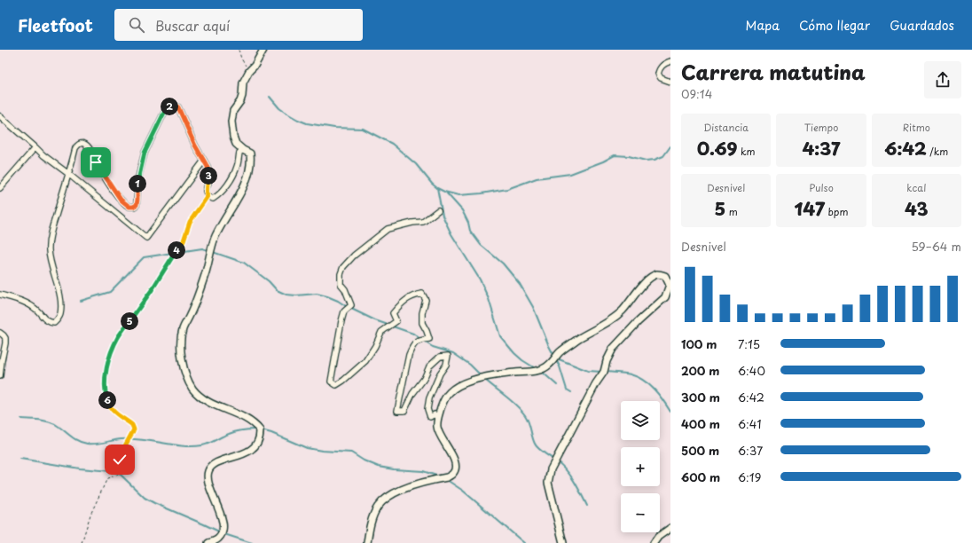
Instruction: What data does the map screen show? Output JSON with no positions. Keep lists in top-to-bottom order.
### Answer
{
  "page": {
    "header": "Fleetfoot",
    "search": "Buscar aquí",
    "nav": ["Mapa", "Cómo llegar", "Guardados"],
    "heading": ["Carrera matutina", "09:14"],
    "pins": [
      "2",
      "3",
      "1",
      "4",
      "5",
      "6"
    ],
    "stats": [
      ["Distancia", "0.69 km"],
      ["Tiempo", "4:37"],
      ["Ritmo", "6:42 /km"],
      ["Desnivel", "5 m"],
      ["Pulso", "147 bpm"],
      ["kcal", "43"]
    ],
    "chart": ["Desnivel", "59–64 m"],
    "list": [
      {
        "name": "100 m",
        "note": "7:15"
      },
      {
        "name": "200 m",
        "note": "6:40"
      },
      {
        "name": "300 m",
        "note": "6:42"
      },
      {
        "name": "400 m",
        "note": "6:41"
      },
      {
        "name": "500 m",
        "note": "6:37"
      },
      {
        "name": "600 m",
        "note": "6:19"
      }
    ],
    "map_buttons": ["+", "−"]
  }
}
